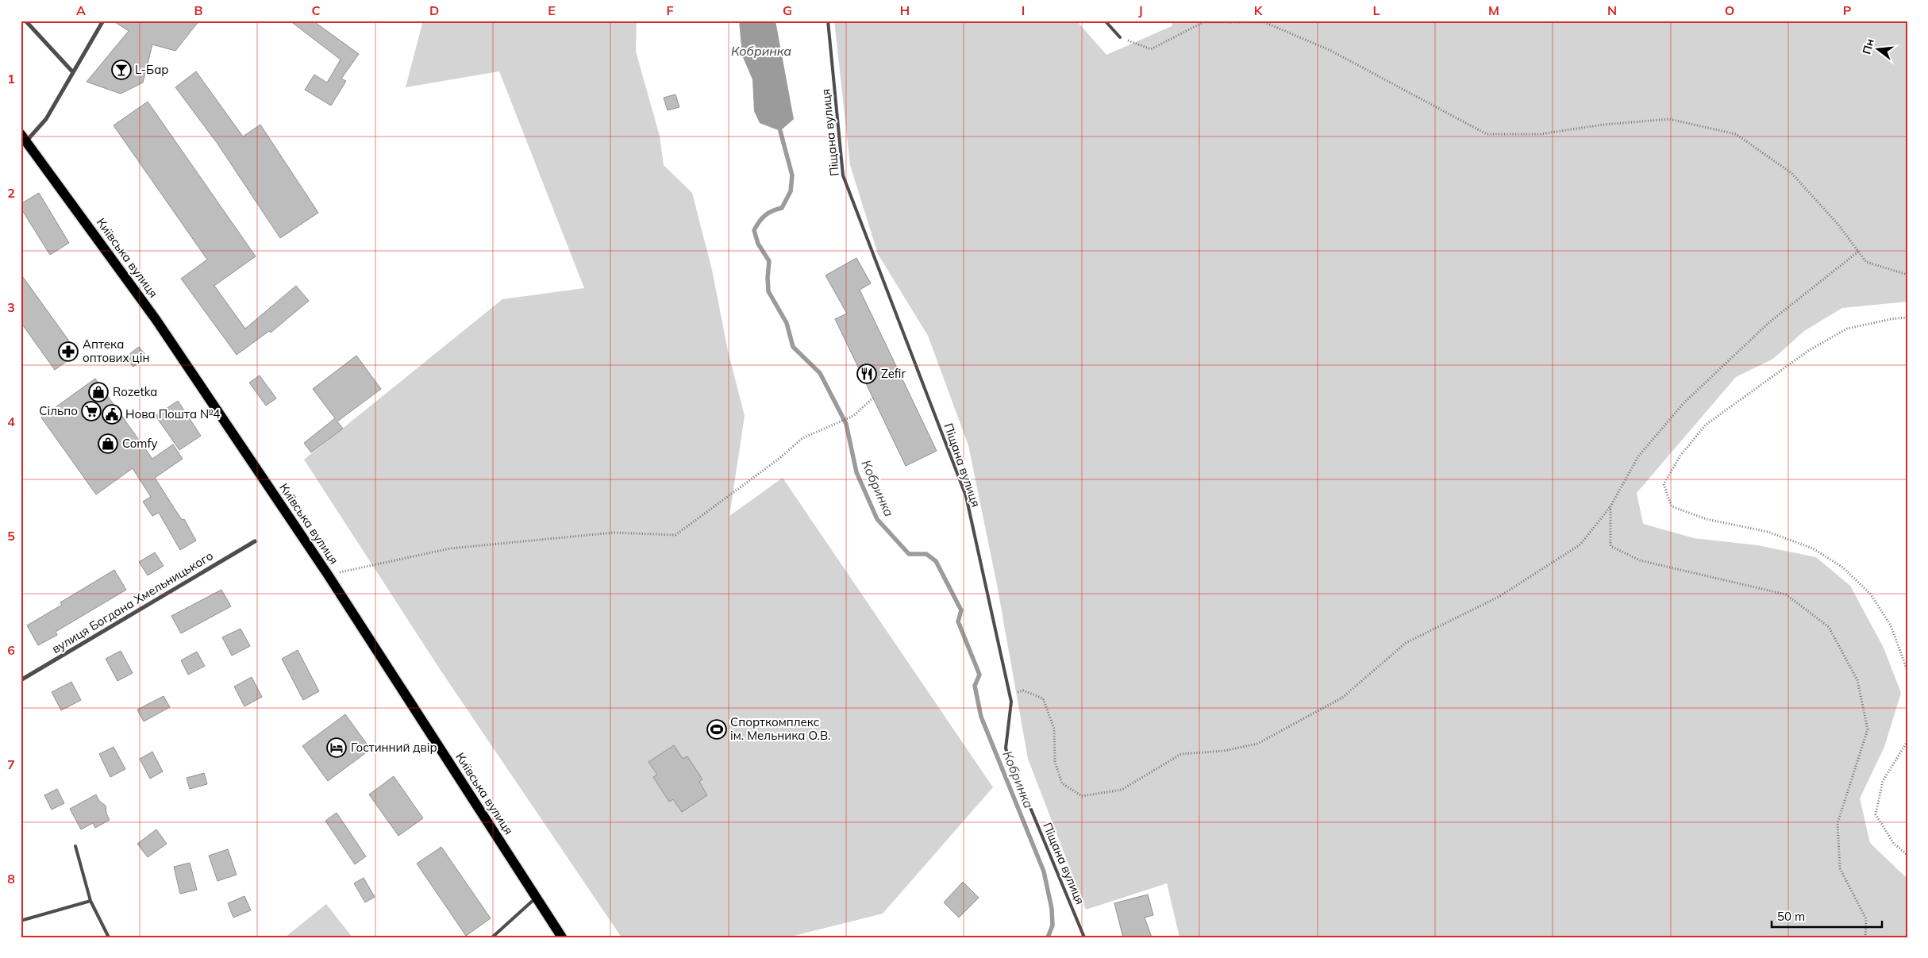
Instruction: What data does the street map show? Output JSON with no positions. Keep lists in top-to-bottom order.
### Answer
{
  "streets": {
    "main road": ["Київська вулиця"],
    "street": ["вулиця Богдана Хмельницького"],
    "lane": ["Піщана вулиця"]
  },
  "water": ["Кобринка"],
  "places": {
    "bar": ["L-Бар"],
    "pharmacy": ["Аптека оптових цін"],
    "restaurant": ["Zefir"],
    "shop": ["Rozetka", "Comfy"],
    "supermarket": ["Сільпо"],
    "public building": ["Нова Пошта №4"],
    "sports": ["Спорткомплекс ім. Мельника О.В."],
    "hotel": ["Гостинний двір"]
  },
  "scale_bar": "50 m",
  "north": "left",
  "grid": {
    "columns": [
      "A",
      "B",
      "C",
      "D",
      "E",
      "F",
      "G",
      "H",
      "I",
      "J",
      "K",
      "L",
      "M",
      "N",
      "O",
      "P"
    ],
    "rows": [
      "1",
      "2",
      "3",
      "4",
      "5",
      "6",
      "7",
      "8"
    ]
  }
}
